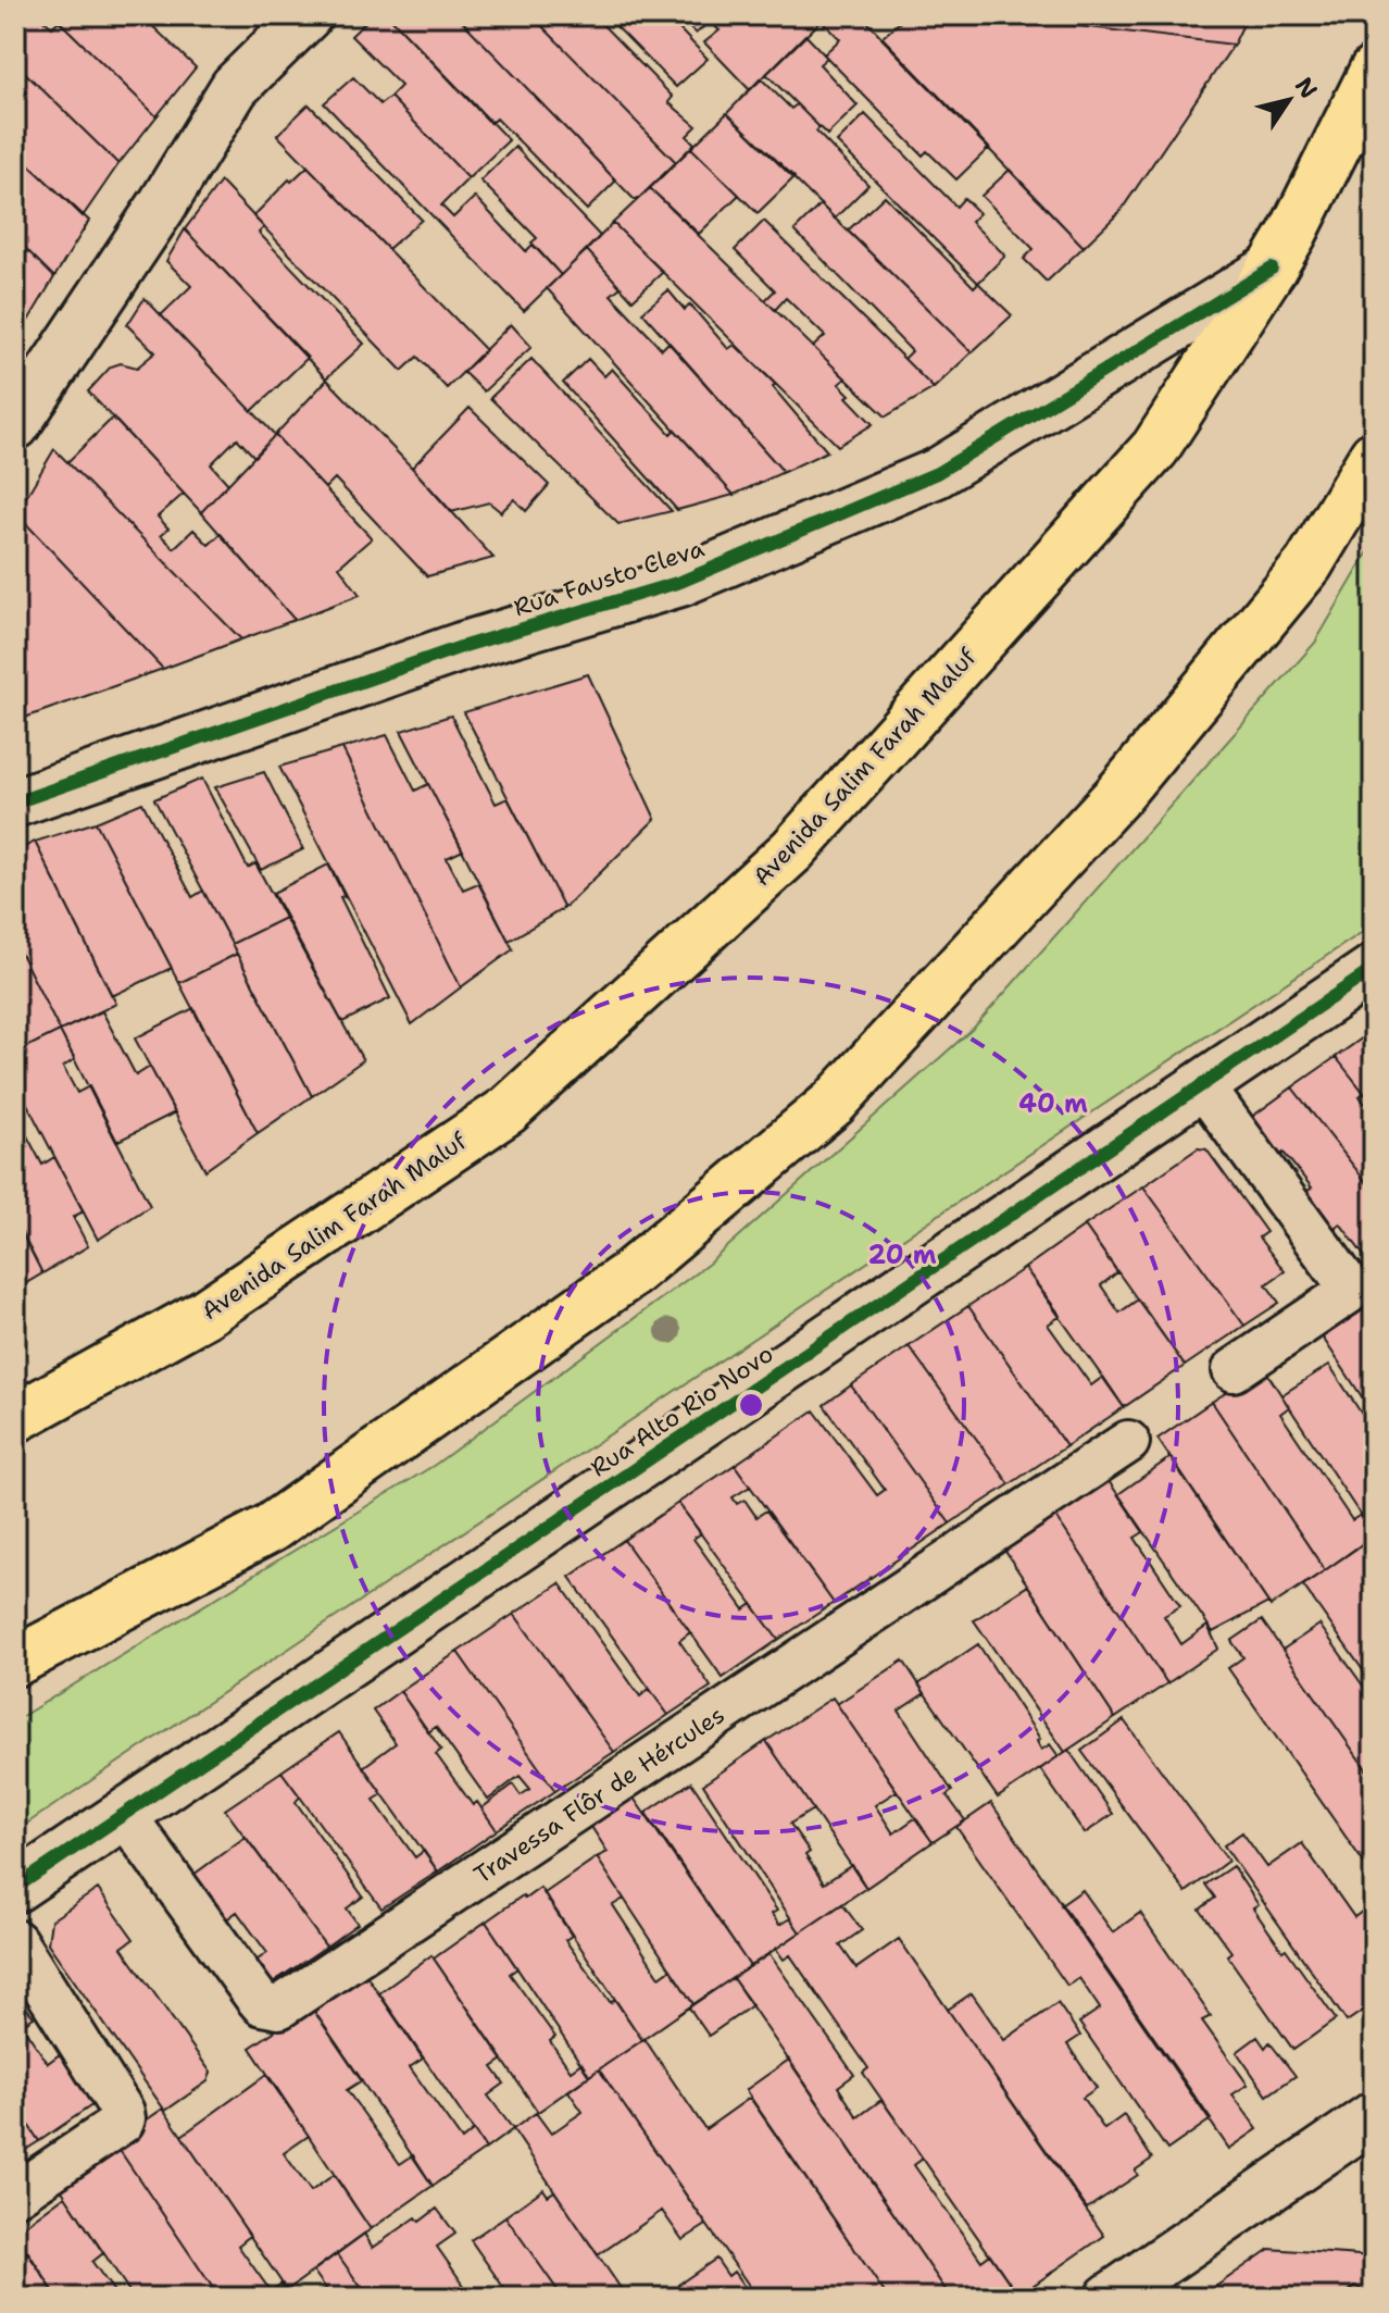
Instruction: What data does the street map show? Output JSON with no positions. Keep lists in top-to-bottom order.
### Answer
{
  "streets": {
    "highway": ["Avenida Salim Farah Maluf"],
    "street": ["Rua Fausto Cleva", "Rua Alto Rio Novo"],
    "lane": ["Travessa Flôr de Hércules"]
  },
  "crossings": [
    ["Rua Fausto Cleva", "Avenida Salim Farah Maluf"],
    ["Rua Alto Rio Novo", "Travessa Flôr de Hércules"]
  ],
  "north": "top right",
  "rings": ["40 m", "20 m"]
}
